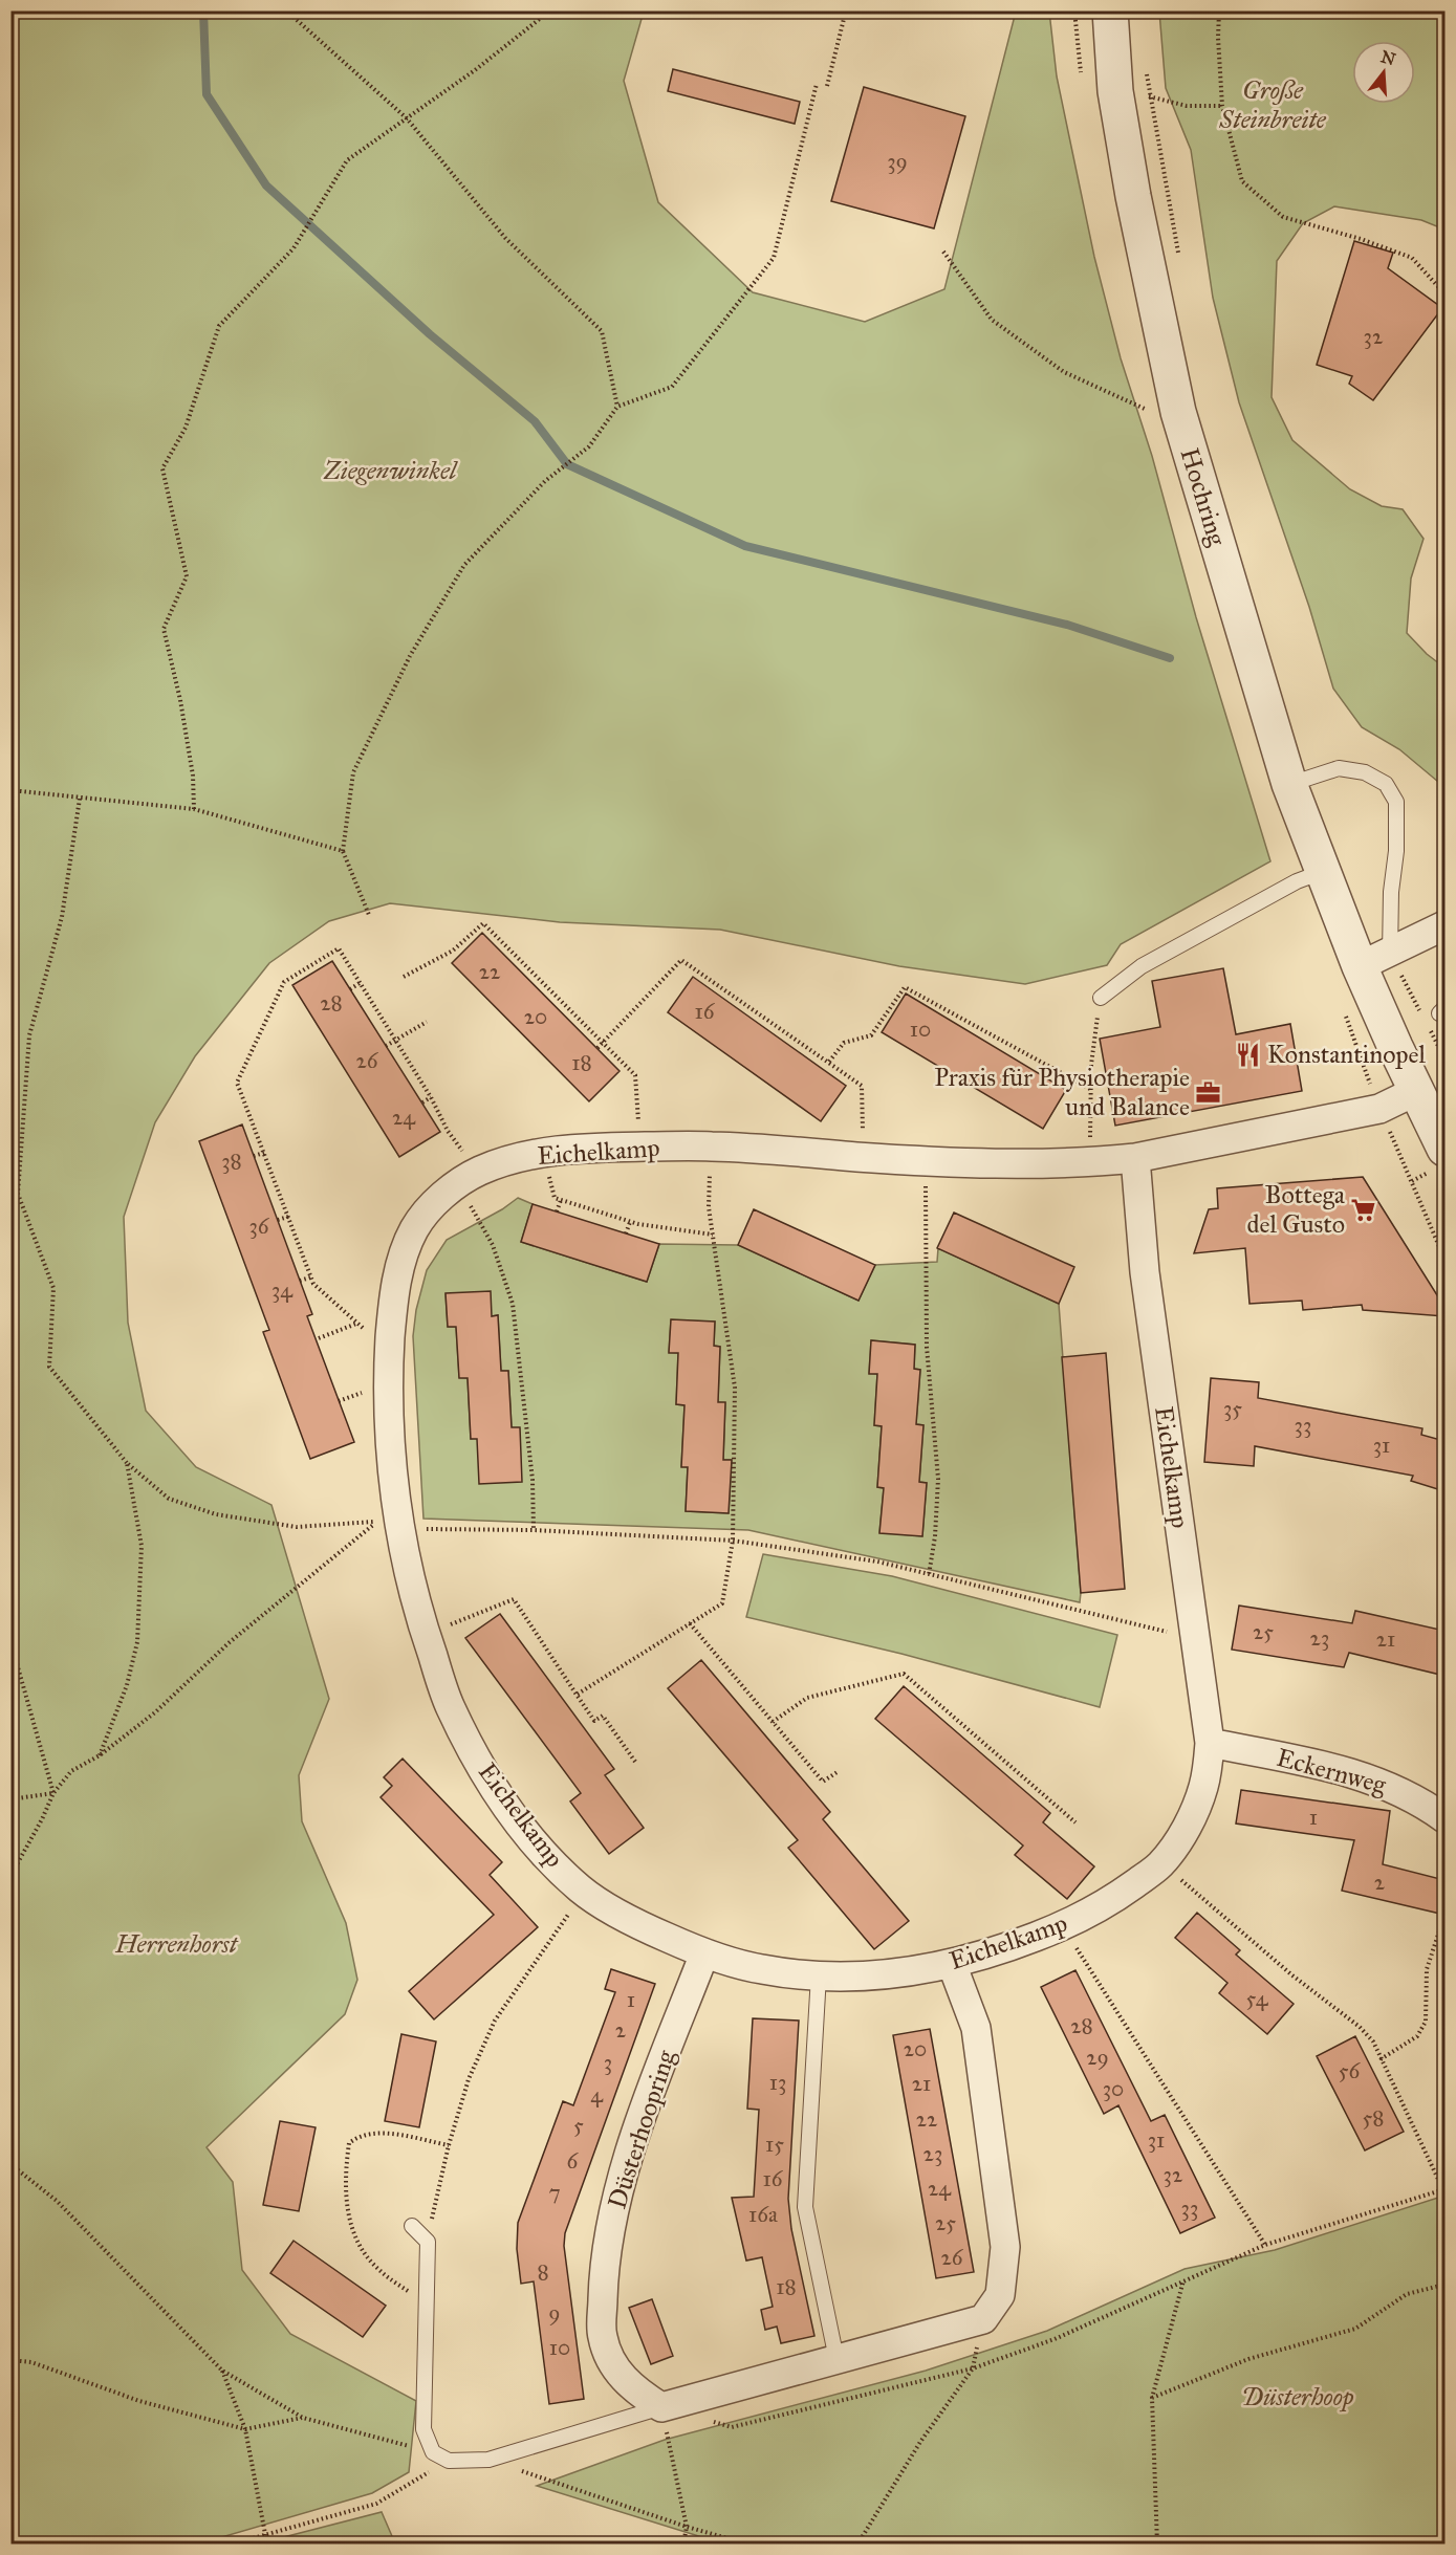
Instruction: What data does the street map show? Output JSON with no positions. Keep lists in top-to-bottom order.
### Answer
{
  "streets": {
    "street": [
      "Hochring",
      "Eichelkamp",
      "Eckernweg",
      "Düsterhoopring"
    ]
  },
  "crossings": [
    ["Hochring", "Eichelkamp"],
    ["Eichelkamp", "Eckernweg"],
    ["Eichelkamp", "Düsterhoopring"]
  ],
  "parks": [
    "Große Steinbreite",
    "Ziegenwinkel",
    "Herrenhorst",
    "Düsterhoop"
  ],
  "places": {
    "restaurant": ["Konstantinopel"],
    "office": ["Praxis für Physiotherapie und Balance"],
    "supermarket": ["Bottega del Gusto"]
  },
  "house_numbers": [
    "39",
    "32",
    "22",
    "28",
    "16",
    "20",
    "10",
    "26",
    "18",
    "24",
    "38",
    "36",
    "34",
    "35",
    "33",
    "31",
    "25",
    "23",
    "21",
    "1",
    "2",
    "54",
    "1",
    "28",
    "2",
    "20",
    "29",
    "3",
    "56",
    "13",
    "21",
    "30",
    "4",
    "58",
    "22",
    "5",
    "31",
    "15",
    "23",
    "6",
    "32",
    "16",
    "24",
    "7",
    "33",
    "16a",
    "25",
    "26",
    "8",
    "18",
    "9",
    "10"
  ],
  "north": "top"
}
